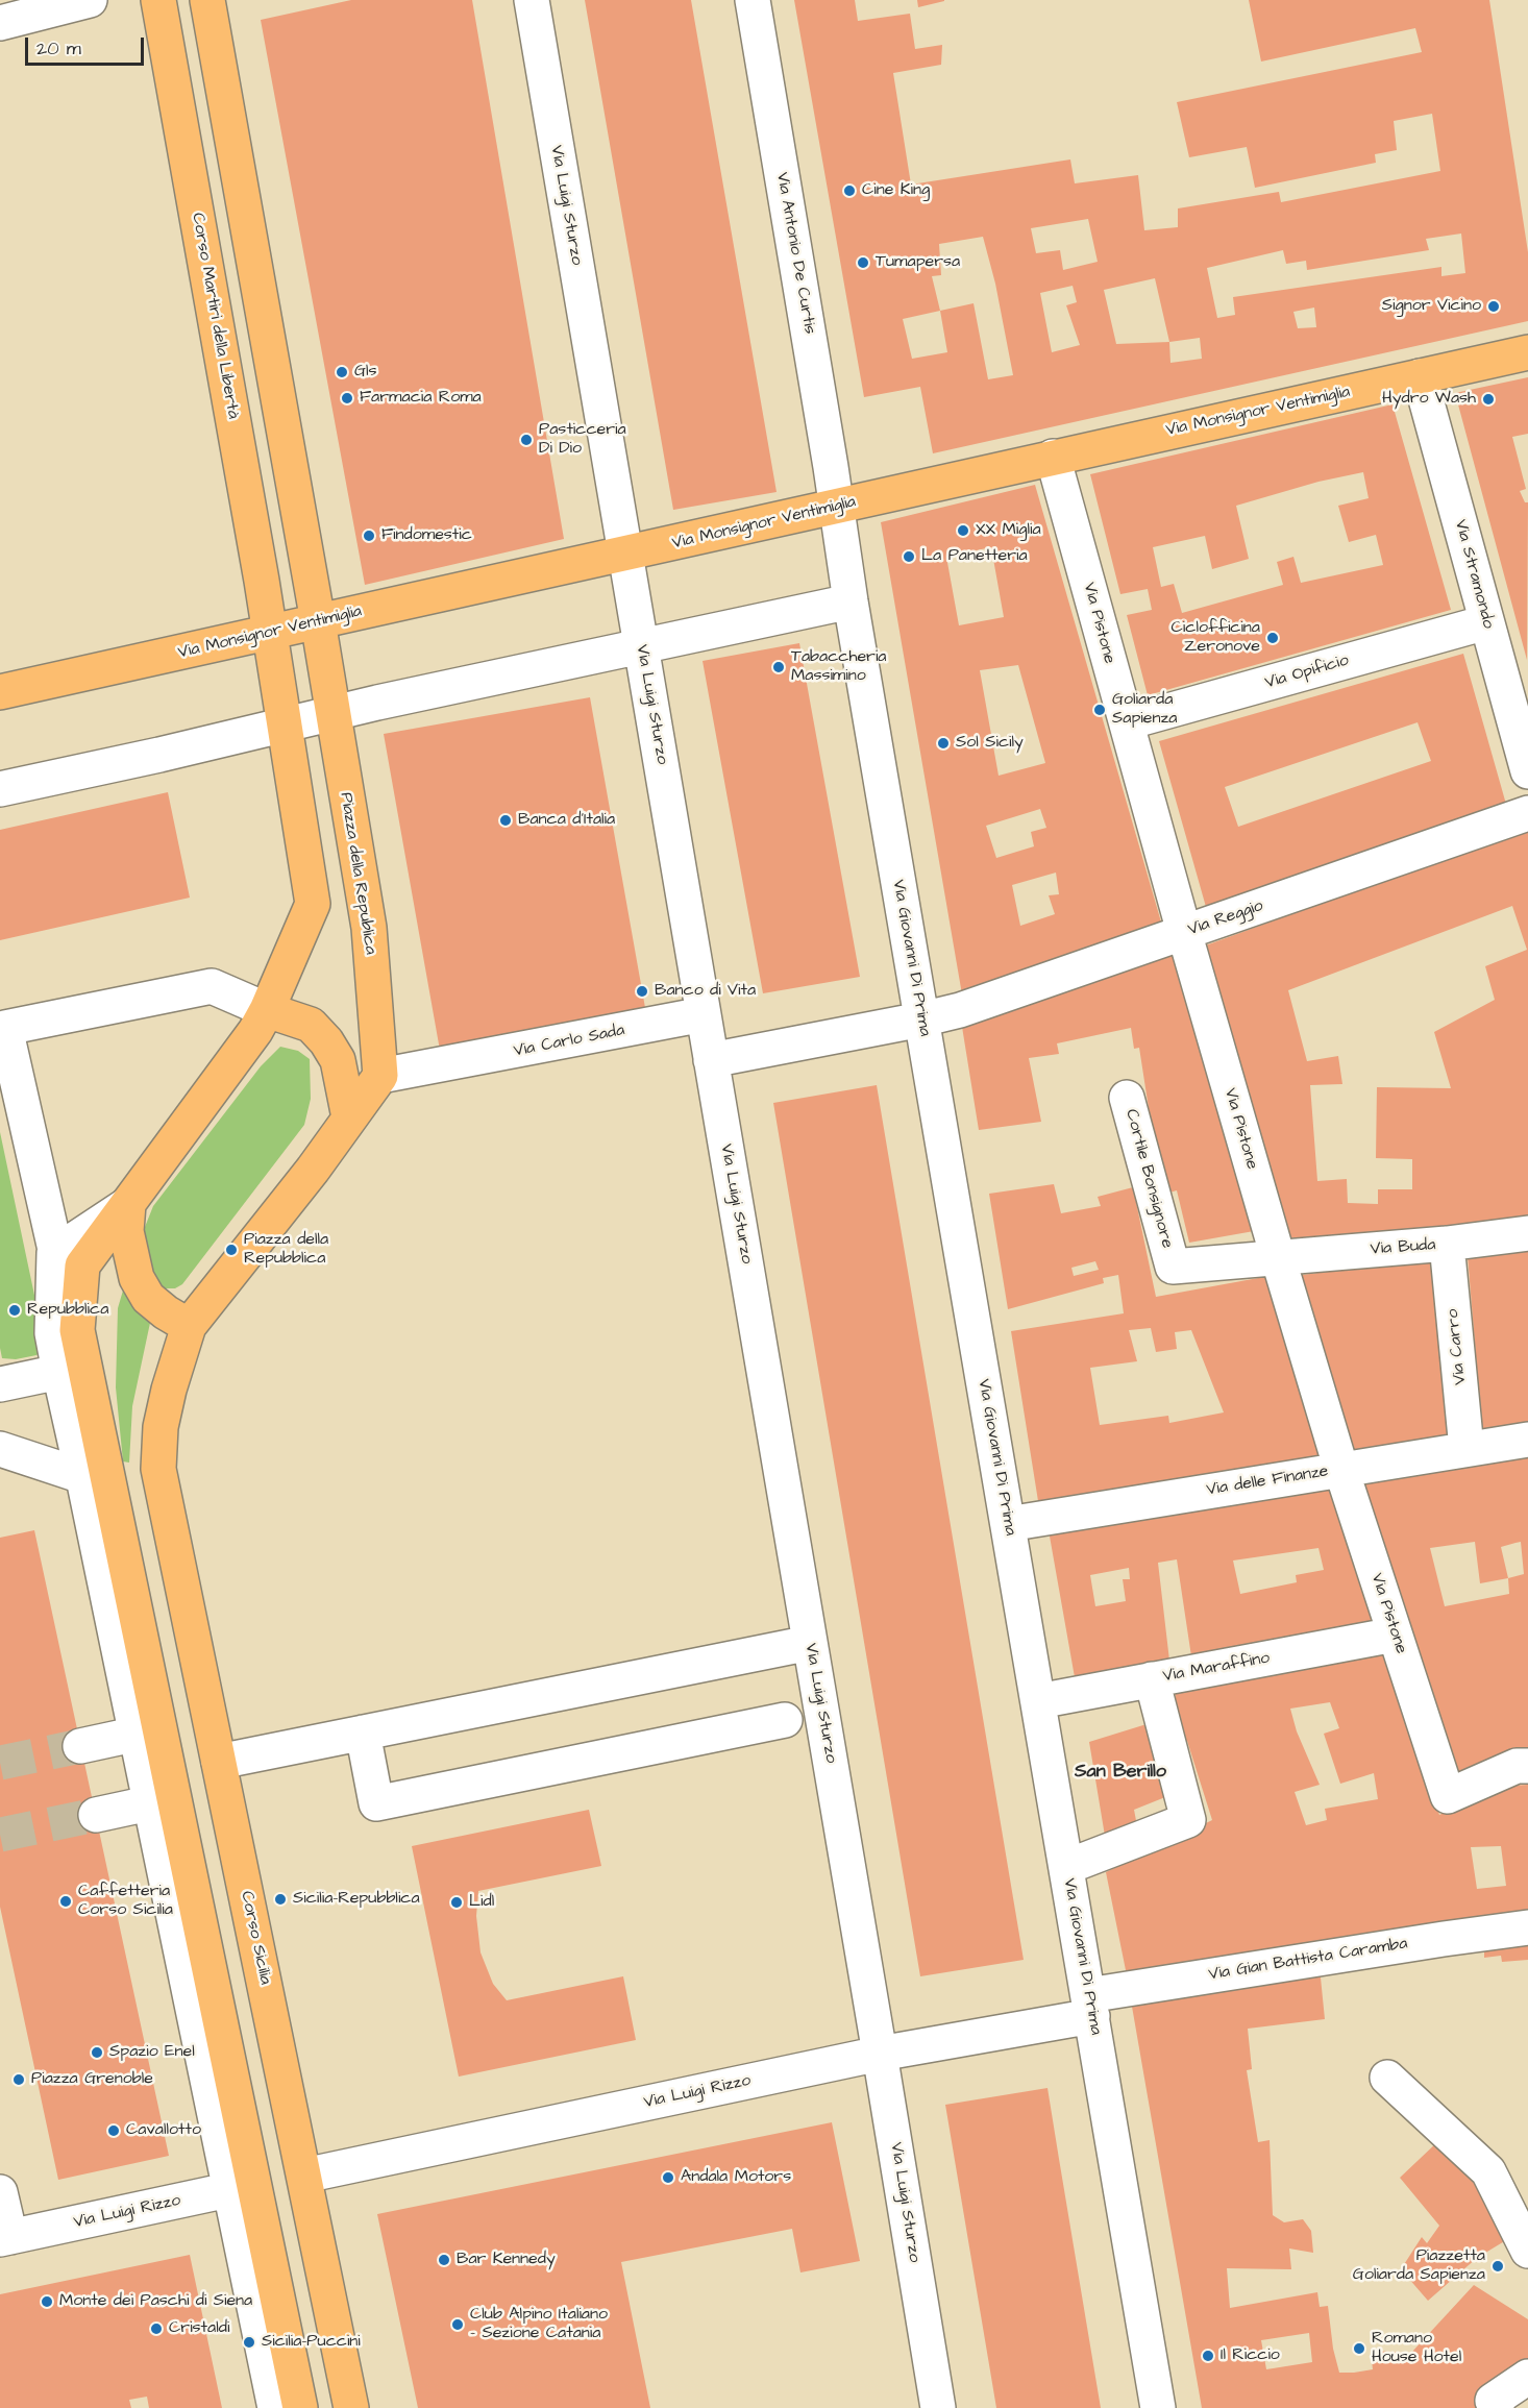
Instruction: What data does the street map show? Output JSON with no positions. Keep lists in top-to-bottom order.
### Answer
{
  "streets": {
    "main road": [
      "Corso Martiri della Libertà",
      "Via Monsignor Ventimiglia",
      "Piazza della Republica",
      "Corso Sicilia"
    ],
    "street": [
      "Via Luigi Sturzo",
      "Via Antonio De Curtis",
      "Via Stramondo",
      "Via Pistone",
      "Via Opificio",
      "Via Reggio",
      "Via Giovanni Di Prima",
      "Via Carlo Sada",
      "Cortile Bonsignore",
      "Via Buda",
      "Via Carro",
      "Via delle Finanze",
      "Via Maraffino",
      "Via Gian Battista Caramba",
      "Via Luigi Rizzo"
    ]
  },
  "crossings": [
    ["Via Luigi Sturzo", "Via Monsignor Ventimiglia"],
    ["Via Luigi Sturzo", "Via Carlo Sada"],
    ["Via Luigi Sturzo", "Via Luigi Rizzo"],
    ["Via Antonio De Curtis", "Via Monsignor Ventimiglia"],
    ["Via Antonio De Curtis", "Via Giovanni Di Prima"],
    ["Corso Martiri della Libertà", "Via Monsignor Ventimiglia"],
    ["Via Monsignor Ventimiglia", "Via Stramondo"],
    ["Via Monsignor Ventimiglia", "Via Pistone"],
    ["Via Monsignor Ventimiglia", "Piazza della Republica"],
    ["Via Monsignor Ventimiglia", "Via Giovanni Di Prima"],
    ["Via Stramondo", "Via Opificio"],
    ["Via Pistone", "Via Opificio"],
    ["Via Pistone", "Via Reggio"],
    ["Via Pistone", "Cortile Bonsignore"],
    ["Via Pistone", "Via Buda"],
    ["Via Pistone", "Via delle Finanze"],
    ["Via Pistone", "Via Maraffino"],
    ["Piazza della Republica", "Via Carlo Sada"],
    ["Via Reggio", "Via Giovanni Di Prima"],
    ["Via Giovanni Di Prima", "Via delle Finanze"],
    ["Via Giovanni Di Prima", "Via Maraffino"],
    ["Via Giovanni Di Prima", "Via Gian Battista Caramba"],
    ["Via Giovanni Di Prima", "Via Luigi Rizzo"],
    ["Cortile Bonsignore", "Via Buda"],
    ["Via Buda", "Via Carro"],
    ["Via Carro", "Via delle Finanze"],
    ["Corso Sicilia", "Via Luigi Rizzo"],
    ["Via Gian Battista Caramba", "Via Luigi Rizzo"]
  ],
  "districts": ["San Berillo"],
  "places": [
    "Cine King",
    "Tumapersa",
    "Signor Vicino",
    "Gls",
    "Farmacia Roma",
    "Hydro Wash",
    "Pasticceria Di Dio",
    "XX Miglia",
    "Findomestic",
    "La Panetteria",
    "Ciclofficina Zeronove",
    "Tabaccheria Massimino",
    "Goliarda Sapienza",
    "Sol Sicily",
    "Banca d'Italia",
    "Banco di Vita",
    "Piazza della Repubblica",
    "Repubblica",
    "Sicilia-Repubblica",
    "Caffetteria Corso Sicilia",
    "Lidl",
    "Spazio Enel",
    "Piazza Grenoble",
    "Cavallotto",
    "Andala Motors",
    "Bar Kennedy",
    "Piazzetta Goliarda Sapienza",
    "Monte dei Paschi di Siena",
    "Club Alpino Italiano - Sezione Catania",
    "Cristaldi",
    "Sicilia-Puccini",
    "Romano House Hotel",
    "Il Riccio"
  ],
  "scale_bar": "20 m"
}
